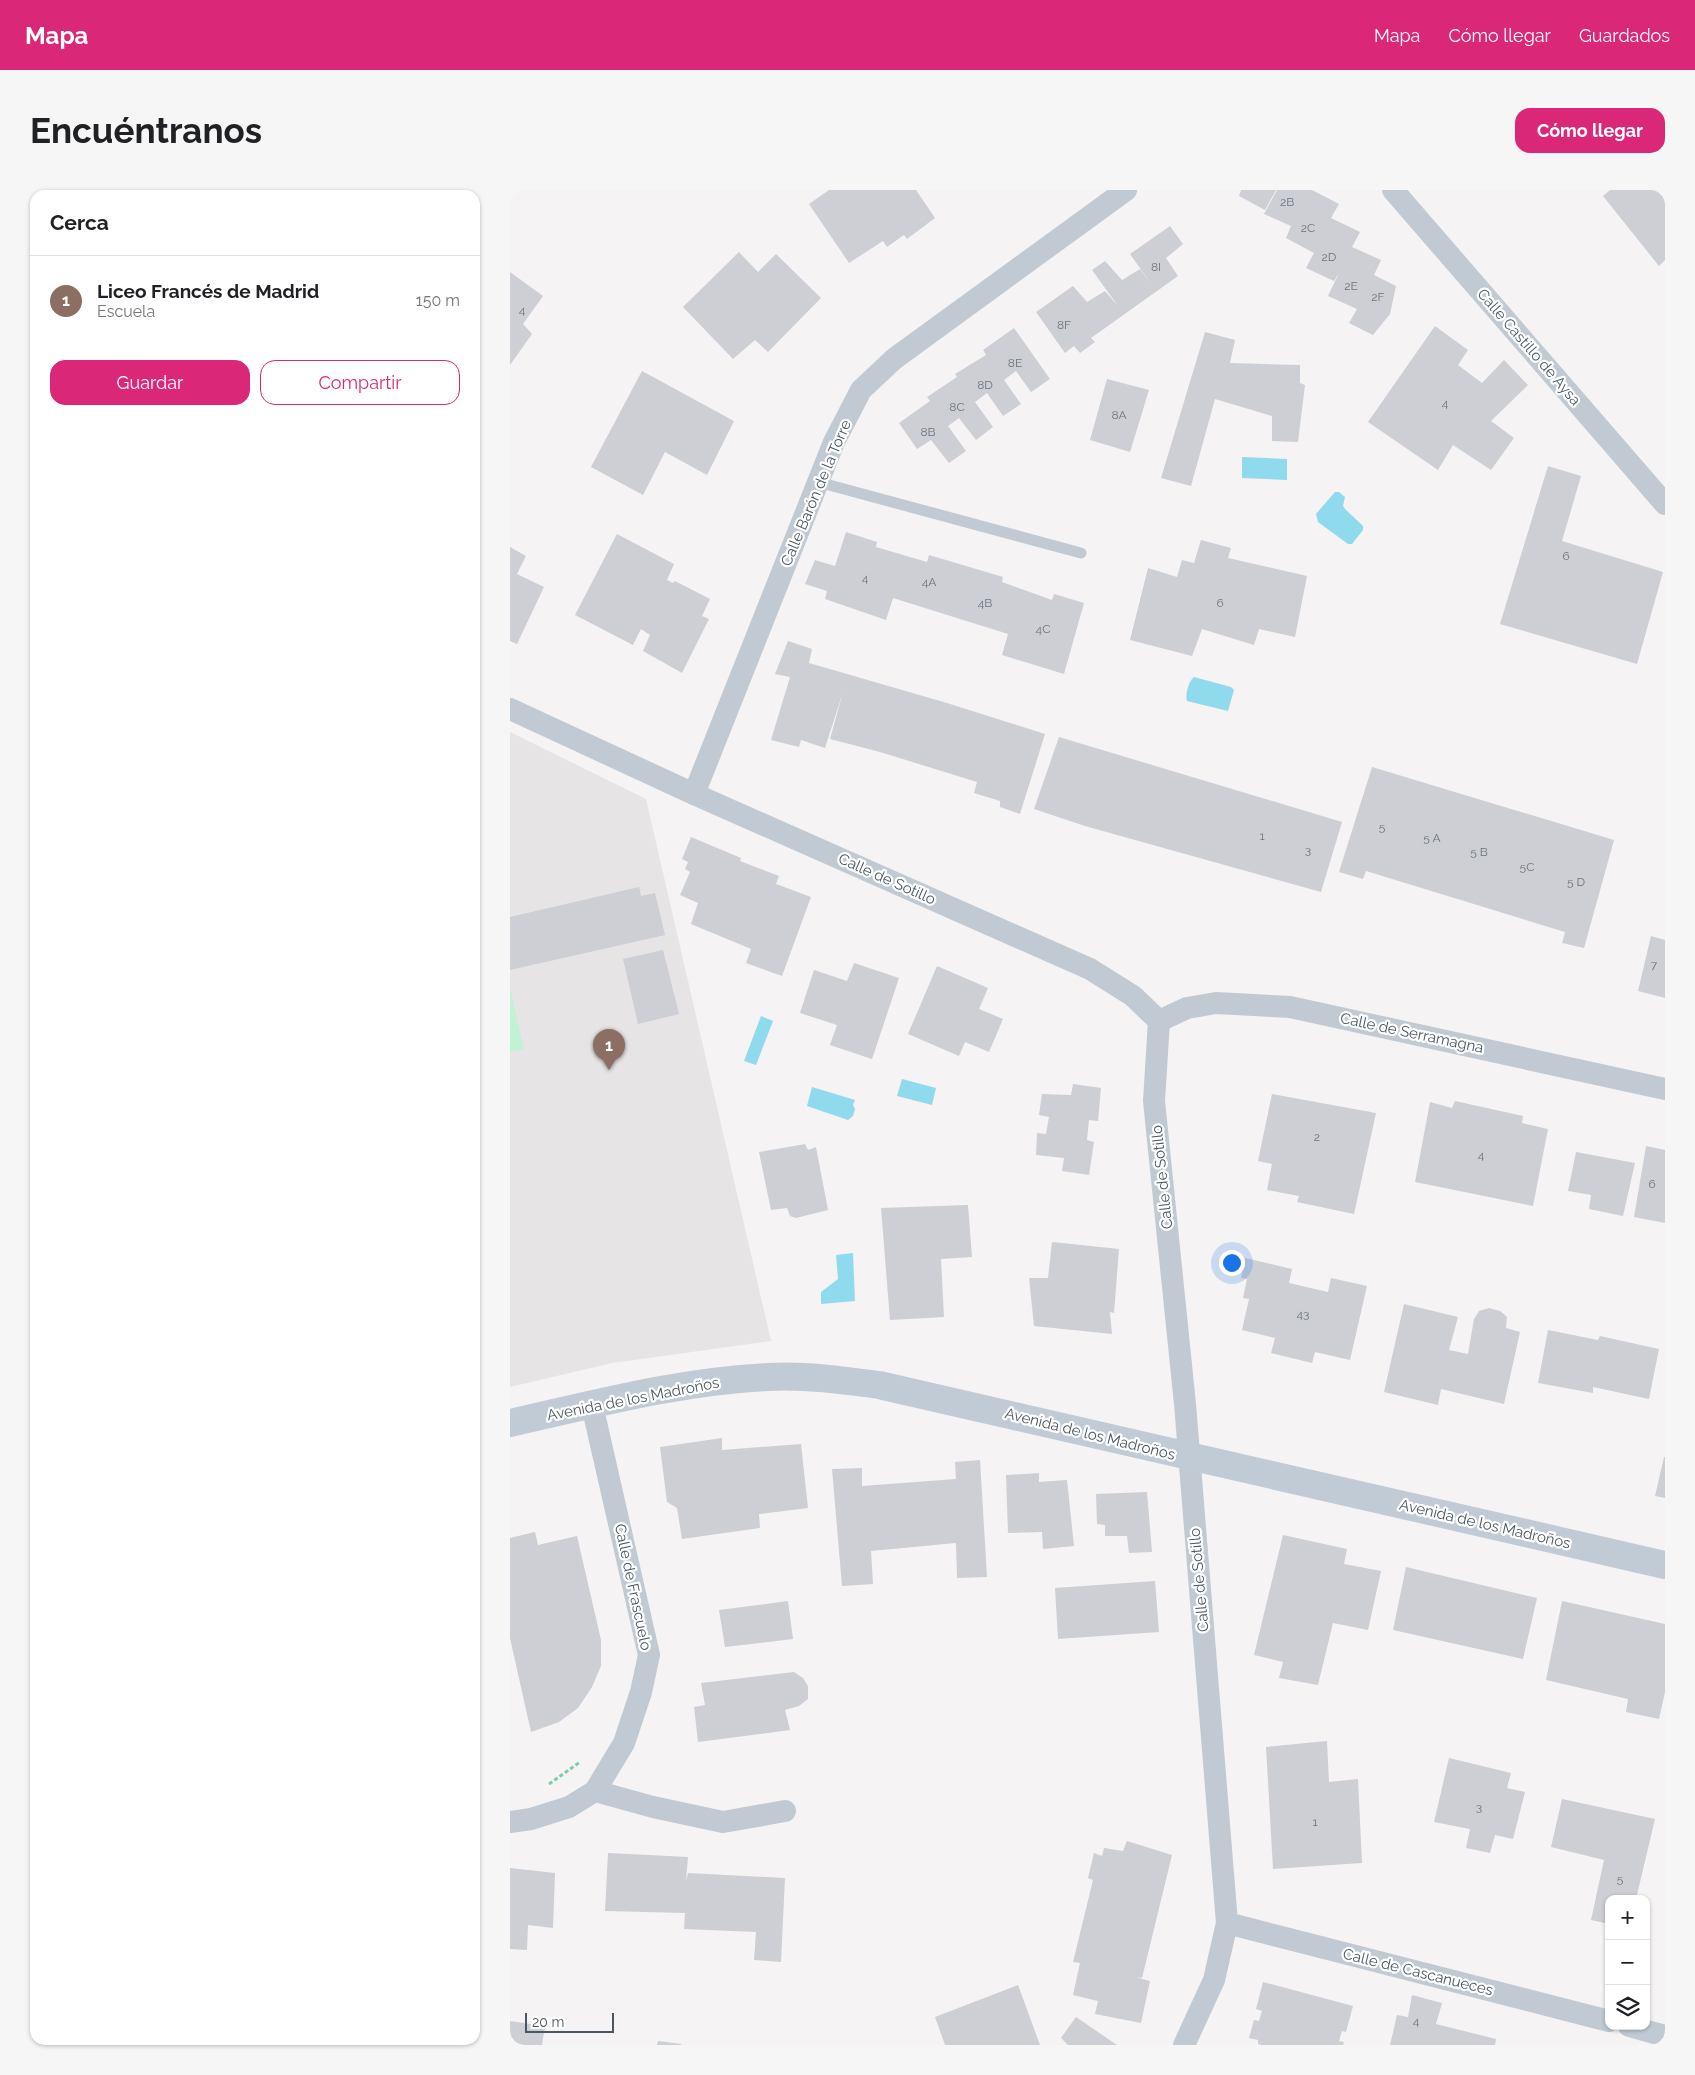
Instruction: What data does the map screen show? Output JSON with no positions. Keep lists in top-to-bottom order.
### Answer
{
  "streets": {
    "street": [
      "Calle Castillo de Aysa",
      "Calle Barón de la Torre",
      "Calle de Sotillo",
      "Calle de Serramagna",
      "Avenida de los Madroños",
      "Calle de Frascuelo",
      "Calle de Cascanueces"
    ]
  },
  "crossings": [
    ["Calle Barón de la Torre", "Calle de Sotillo"],
    ["Calle de Sotillo", "Calle de Serramagna"],
    ["Calle de Sotillo", "Avenida de los Madroños"],
    ["Calle de Sotillo", "Calle de Cascanueces"],
    ["Avenida de los Madroños", "Calle de Frascuelo"]
  ],
  "house_numbers": [
    "2B",
    "2C",
    "2D",
    "8I",
    "2E",
    "2F",
    "4",
    "8F",
    "8E",
    "8D",
    "4",
    "8C",
    "8A",
    "8B",
    "6",
    "4",
    "4A",
    "4B",
    "6",
    "4C",
    "5",
    "1",
    "5 A",
    "3",
    "5 B",
    "5C",
    "5 D",
    "7",
    "2",
    "4",
    "6",
    "43",
    "3",
    "1",
    "5",
    "4"
  ],
  "scale_bar": "20 m",
  "page": {
    "header": "Mapa",
    "nav": ["Mapa", "Cómo llegar", "Guardados"],
    "buttons": [
      "Cómo llegar",
      ["Guardar", "Compartir"]
    ],
    "title": "Encuéntranos",
    "heading": "Cerca",
    "list": [
      {
        "mark": "1",
        "name": "Liceo Francés de Madrid",
        "note": "Escuela",
        "value": "150 m"
      }
    ],
    "pins": "1",
    "map_buttons": ["+", "−"],
    "scale": "20 m"
  }
}
